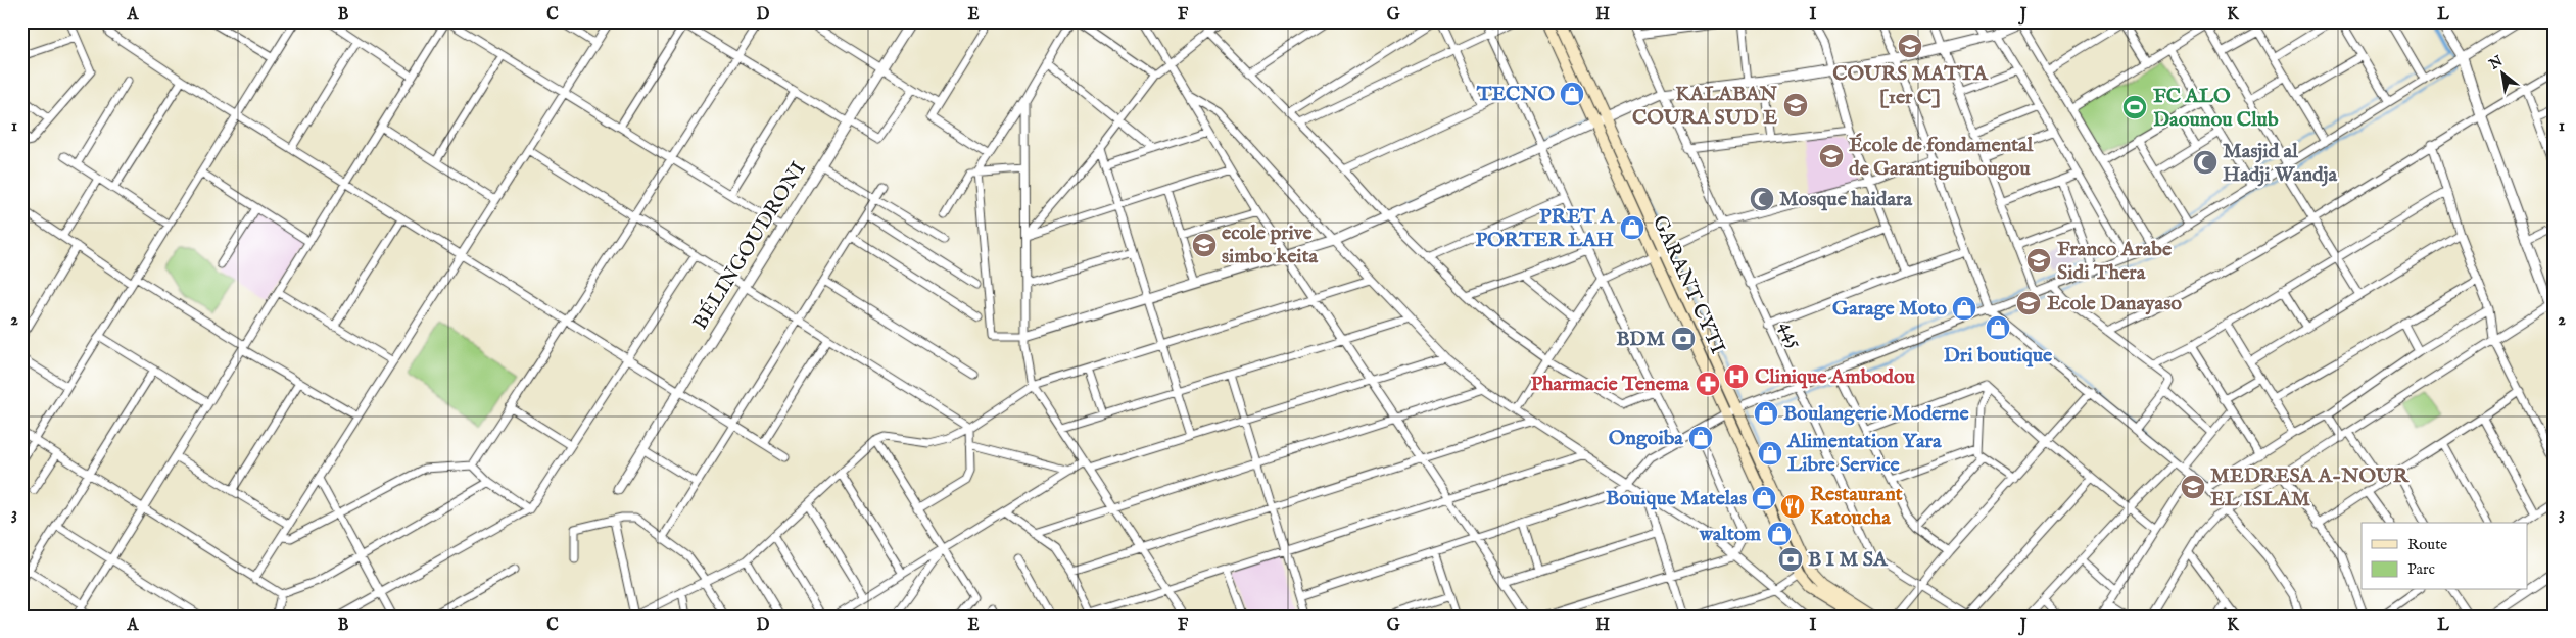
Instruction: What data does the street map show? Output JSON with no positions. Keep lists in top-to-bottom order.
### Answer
{
  "streets": {
    "main road": ["GARANT CYTI"],
    "street": ["BÉLINGOUDRONI", "445"]
  },
  "places": {
    "school or university": [
      "COURS MATTA [1er C]",
      "KALABAN COURA SUD E",
      "École de fondamental de Garantiguibougou",
      "ecole prive simbo keita",
      "Franco Arabe Sidi Thera",
      "Ecole Danayaso",
      "MEDRESA A-NOUR EL ISLAM"
    ],
    "shop": [
      "TECNO",
      "PRET A PORTER LAH",
      "Garage Moto",
      "Dri boutique",
      "Boulangerie Moderne",
      "Ongoiba",
      "Alimentation Yara Libre Service",
      "Bouique Matelas",
      "waltom"
    ],
    "sports": ["FC ALO Daounou Club"],
    "mosque": ["Masjid al Hadji Wandja", "Mosque haidara"],
    "bank": ["BDM", "B I M SA"],
    "hospital": ["Clinique Ambodou"],
    "pharmacy": ["Pharmacie Tenema"],
    "restaurant": ["Restaurant Katoucha"]
  },
  "legend": ["Route", "Parc"],
  "north": "top left",
  "grid": {
    "columns": [
      "A",
      "B",
      "C",
      "D",
      "E",
      "F",
      "G",
      "H",
      "I",
      "J",
      "K",
      "L"
    ],
    "rows": ["1", "2", "3"]
  }
}
